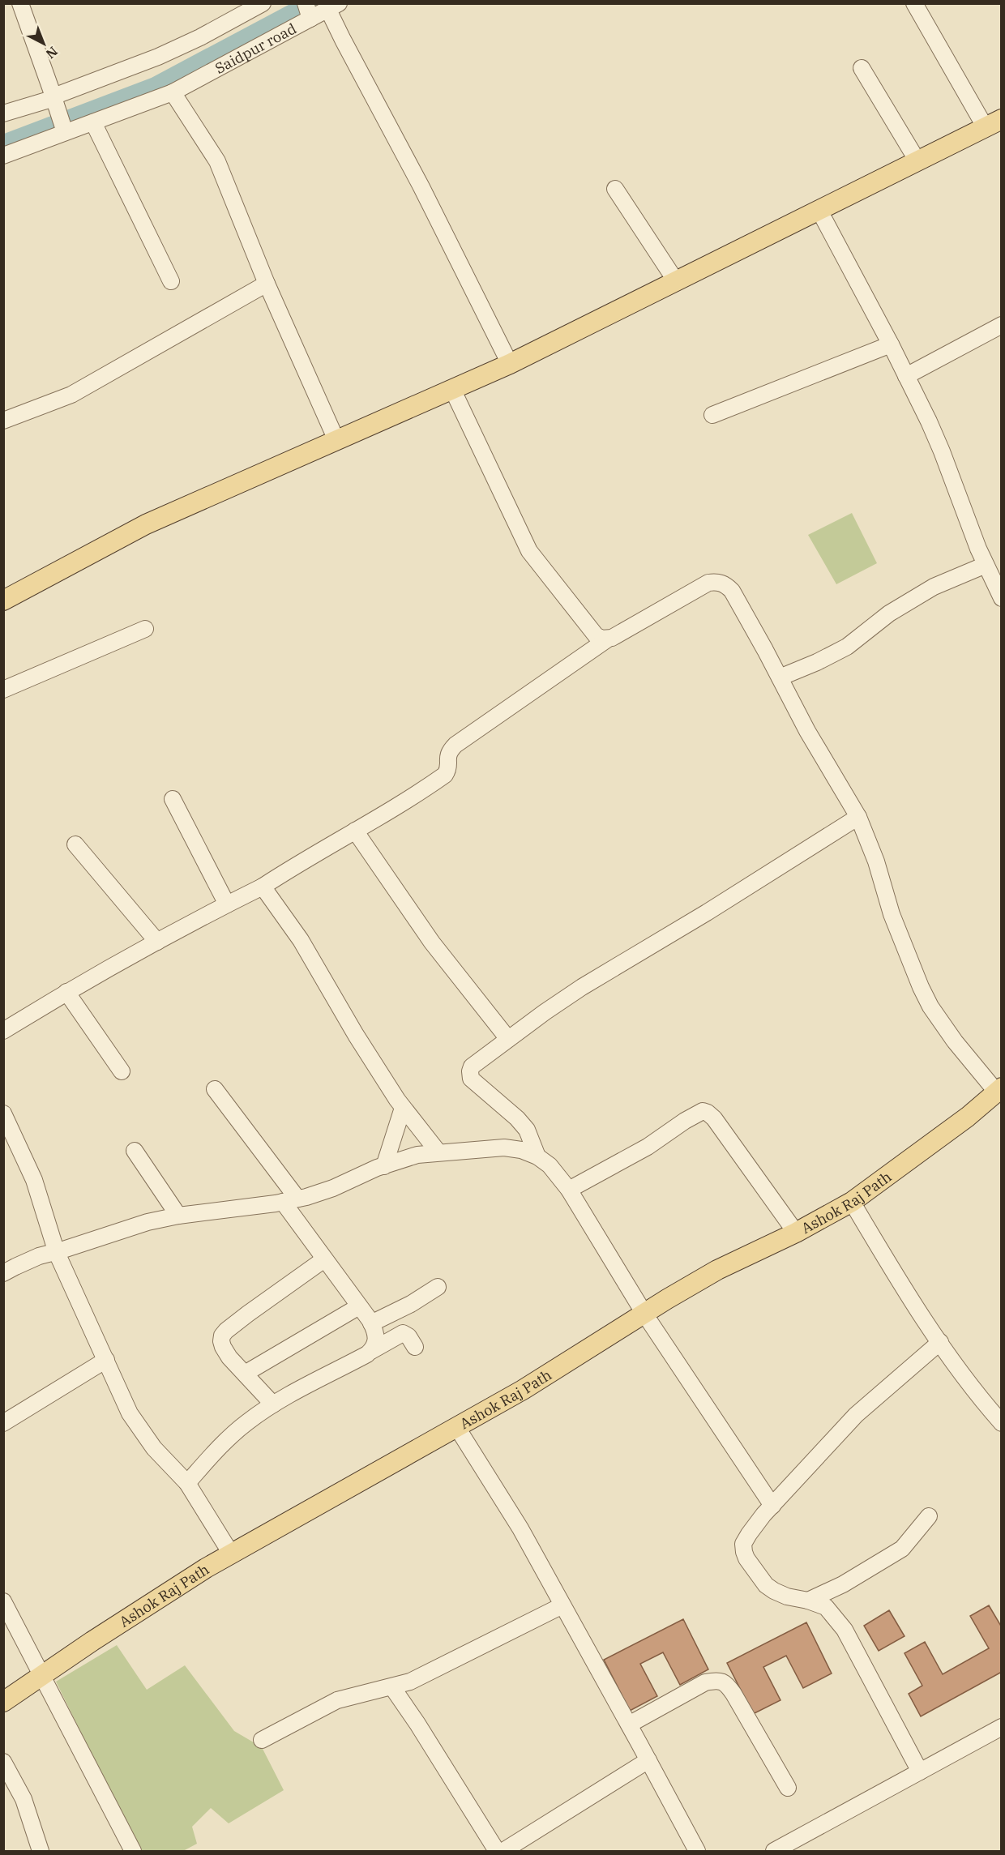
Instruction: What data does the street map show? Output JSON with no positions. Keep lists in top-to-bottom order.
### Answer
{
  "streets": {
    "main road": ["Ashok Raj Path"],
    "street": ["Saidpur road"]
  },
  "north": "bottom right"
}
